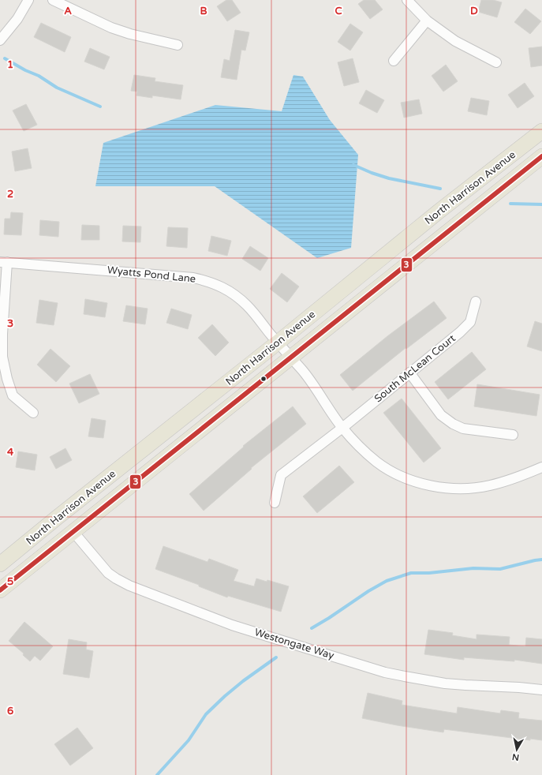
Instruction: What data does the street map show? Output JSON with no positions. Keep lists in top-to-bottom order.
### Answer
{
  "streets": {
    "main road": ["North Harrison Avenue"],
    "street": ["Wyatts Pond Lane", "South McLean Court", "Westongate Way"]
  },
  "crossings": [
    ["North Harrison Avenue", "Wyatts Pond Lane"],
    ["North Harrison Avenue", "Westongate Way"],
    ["Wyatts Pond Lane", "South McLean Court"]
  ],
  "lines": ["transit line 3"],
  "north": "bottom",
  "grid": {
    "columns": [
      "A",
      "B",
      "C",
      "D"
    ],
    "rows": [
      "1",
      "2",
      "3",
      "4",
      "5",
      "6"
    ]
  }
}
